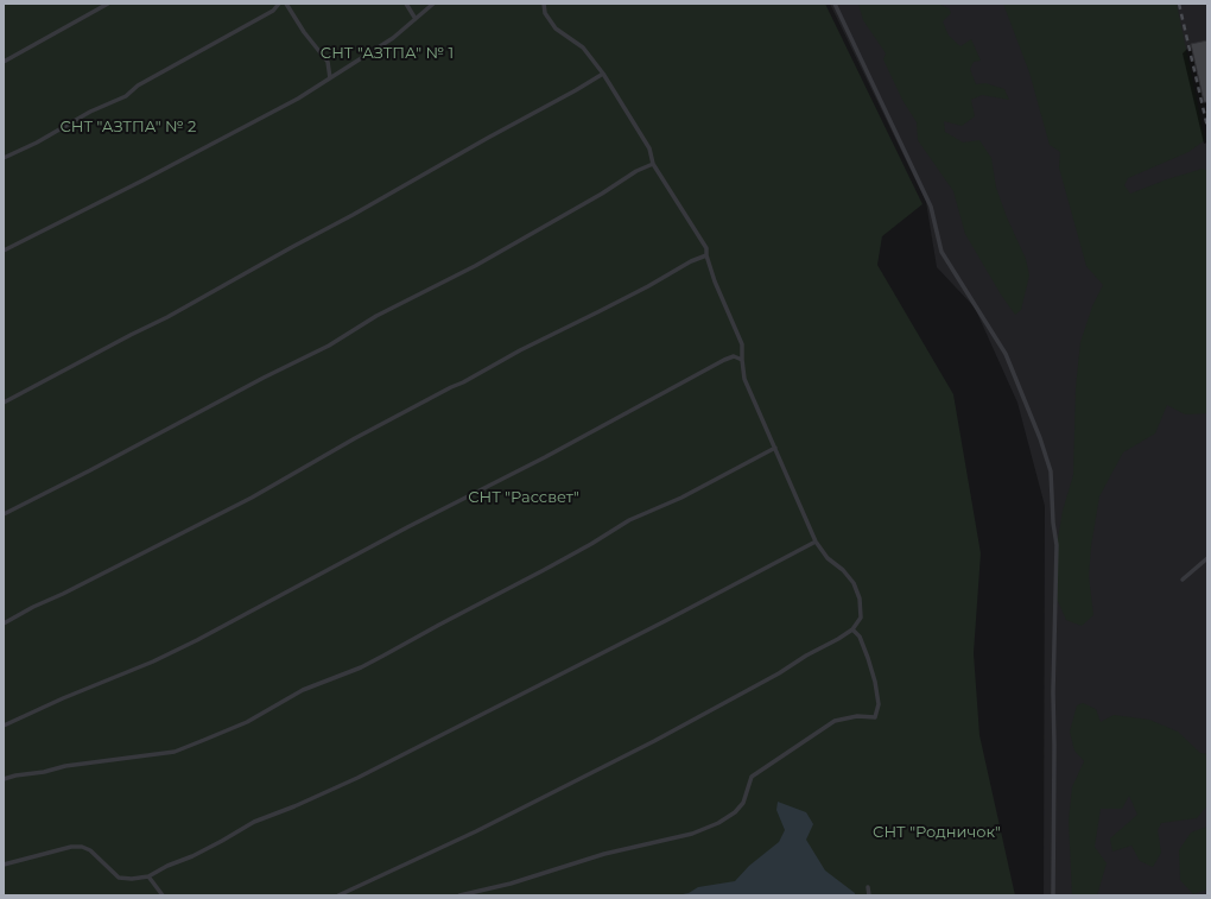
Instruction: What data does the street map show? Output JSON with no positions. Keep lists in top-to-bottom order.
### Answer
{
  "parks": [
    "СНТ \"АЗТПА\" № 1",
    "СНТ \"АЗТПА\" № 2",
    "СНТ \"Рассвет\"",
    "СНТ \"Родничок\""
  ]
}
